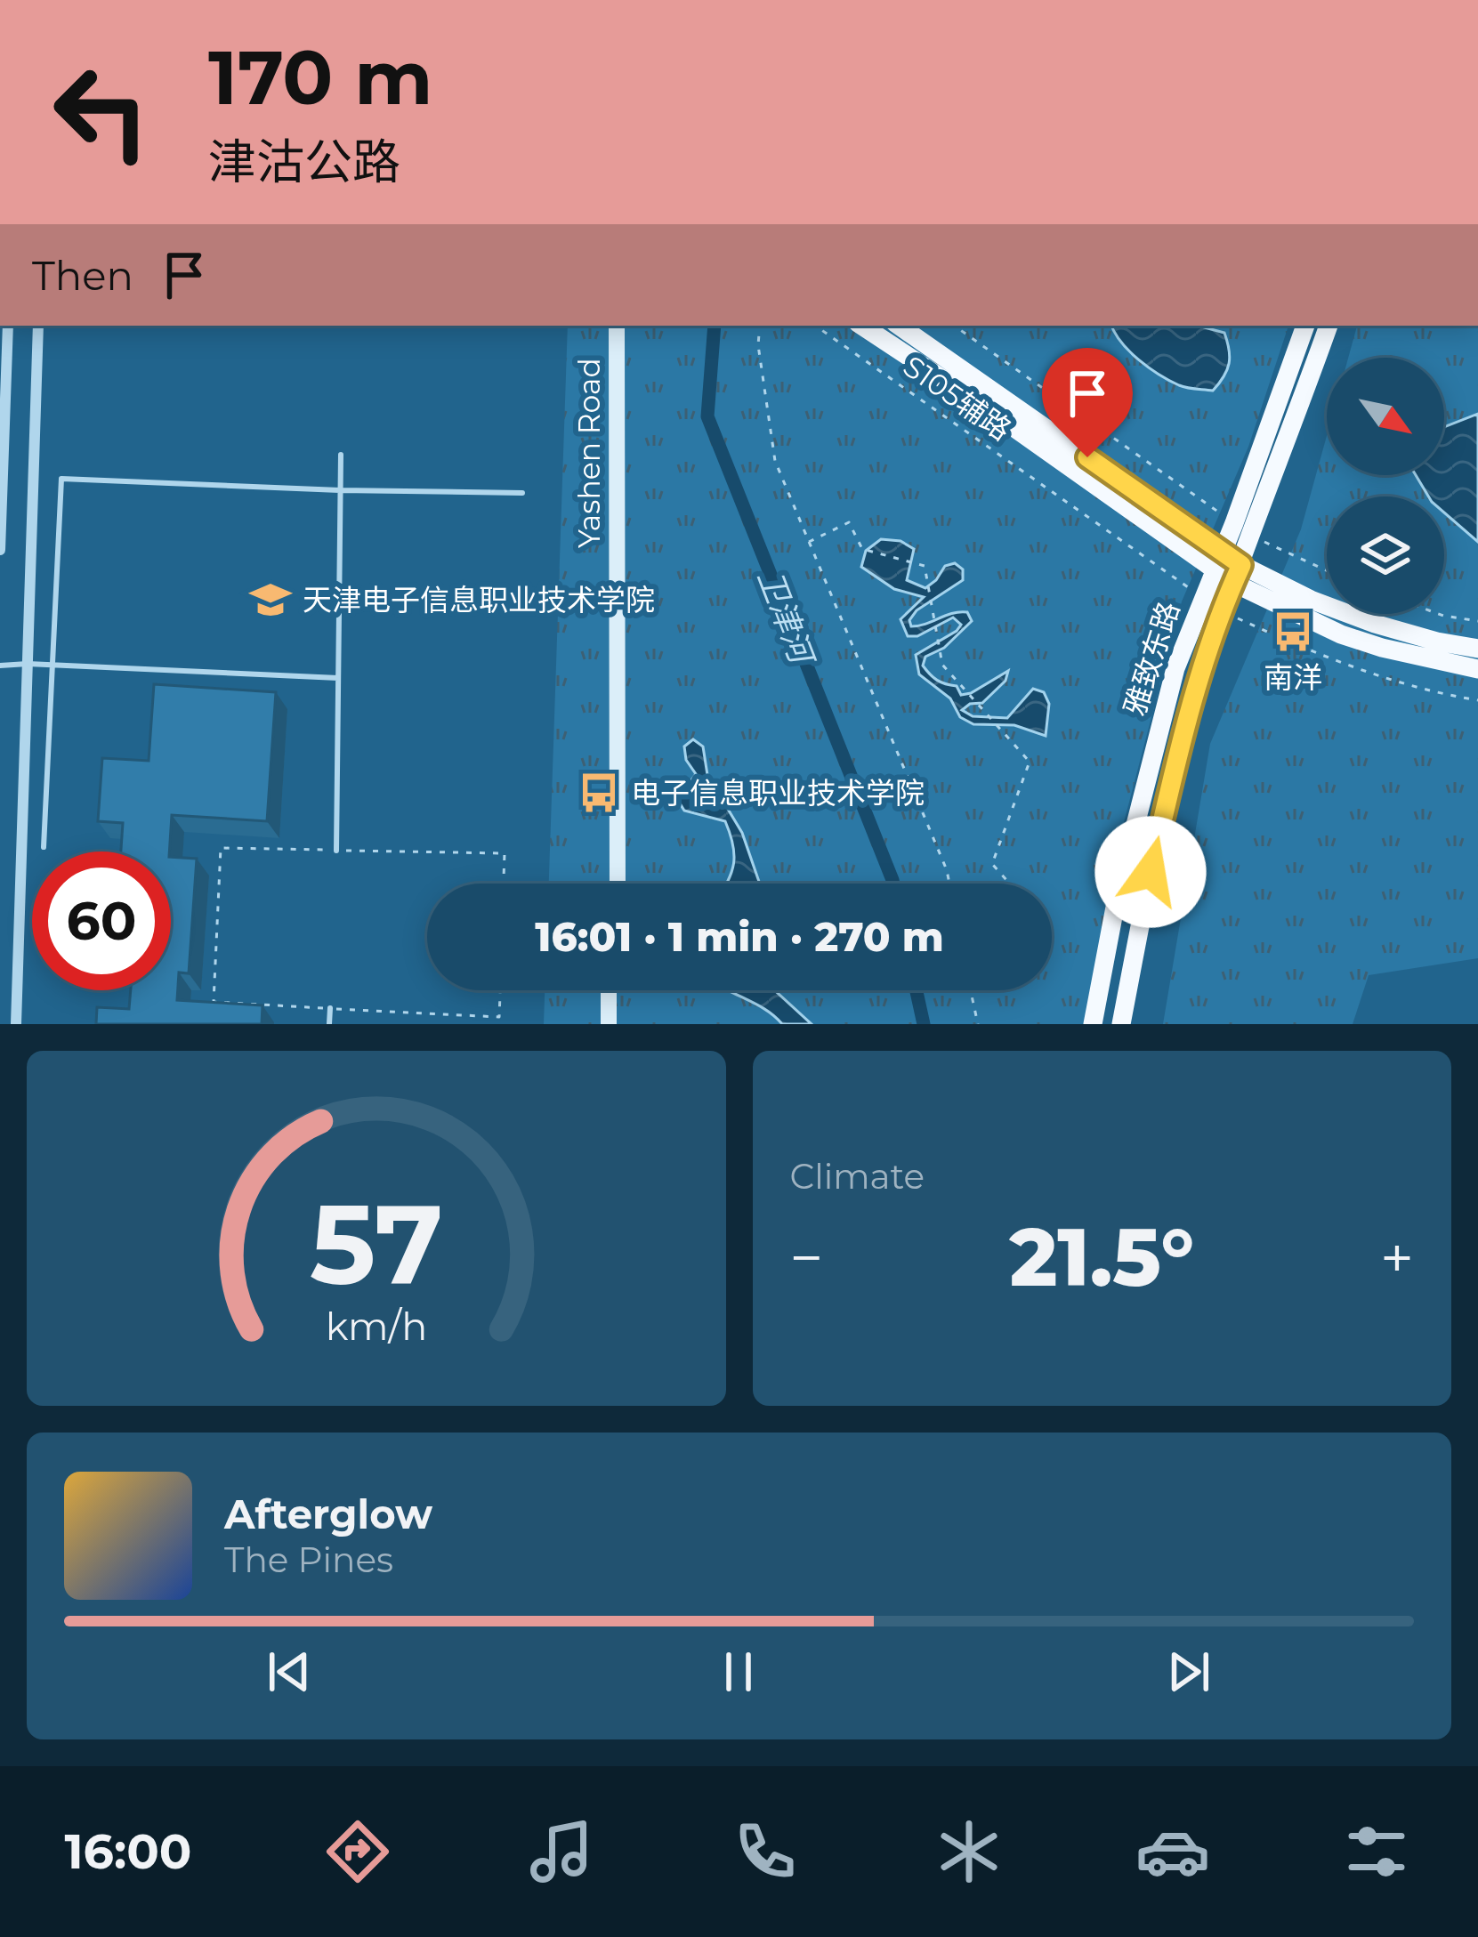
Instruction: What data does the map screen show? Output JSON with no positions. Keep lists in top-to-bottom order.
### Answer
{
  "streets": {
    "main road": ["雅致东路"],
    "street": ["Yashen Road"],
    "path": ["S105辅路"]
  },
  "crossings": [
    ["S105辅路", "雅致东路"]
  ],
  "water": ["卫津河"],
  "places": {
    "school or university": ["天津电子信息职业技术学院"],
    "bus stop": ["南洋", "电子信息职业技术学院"]
  },
  "north": "bottom right",
  "page": {
    "turn": ["170 m", "津沽公路"],
    "then": "Then",
    "limit": "60",
    "trip": "16:01 · 1 min · 270 m",
    "tile": "Climate",
    "heat": ["−", "21.5°", "+"],
    "song": ["Afterglow", "The Pines"],
    "tabs": "16:00",
    "gauge": ["57", "km/h"]
  }
}
